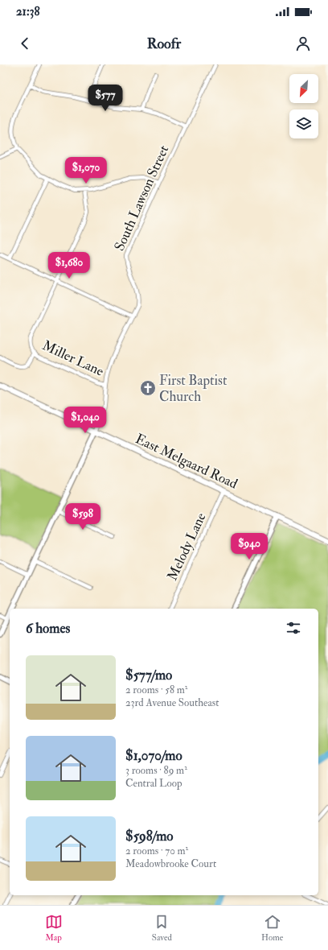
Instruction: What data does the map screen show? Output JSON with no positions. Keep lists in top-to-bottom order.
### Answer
{
  "streets": {
    "main road": ["East Melgaard Road"],
    "street": ["South Lawson Street", "Miller Lane", "Melody Lane"]
  },
  "crossings": [
    ["South Lawson Street", "Miller Lane"],
    ["South Lawson Street", "East Melgaard Road"],
    ["East Melgaard Road", "Melody Lane"]
  ],
  "places": {
    "church": ["First Baptist Church"]
  },
  "north": "bottom left",
  "page": {
    "status": "21:38",
    "header": "Roofr",
    "price": [
      "$577",
      "$1,070",
      "$1,680",
      "$1,040",
      "$598",
      "$940"
    ],
    "heading": "6 homes",
    "list": [
      {
        "name": "$577/mo",
        "note": "2 rooms · 58 m² · 23rd Avenue Southeast"
      },
      {
        "name": "$1,070/mo",
        "note": "3 rooms · 89 m² · Central Loop"
      },
      {
        "name": "$598/mo",
        "note": "2 rooms · 70 m² · Meadowbrooke Court"
      }
    ],
    "tabs": ["Map", "Saved", "Home"]
  }
}
